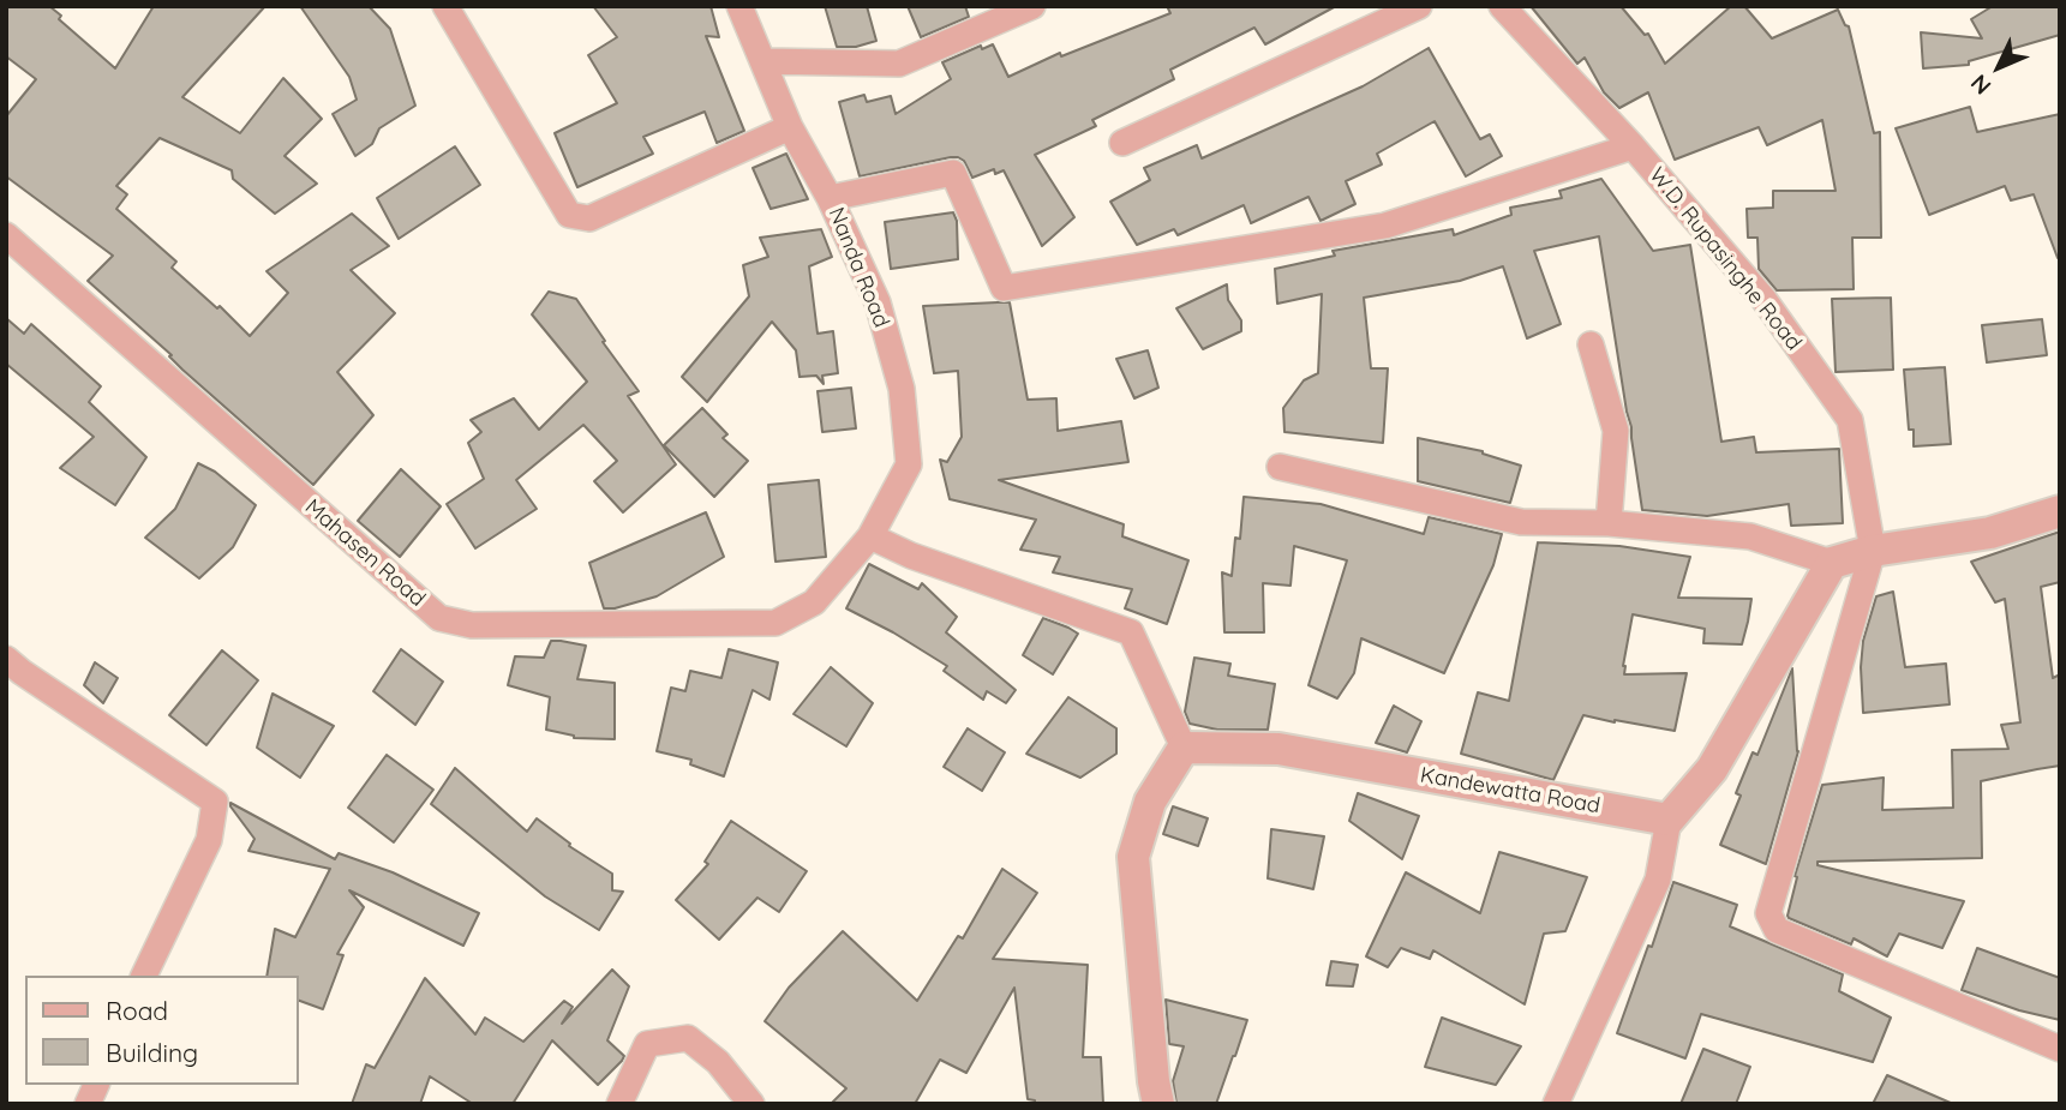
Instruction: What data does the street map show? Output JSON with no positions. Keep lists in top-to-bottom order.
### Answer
{
  "streets": {
    "street": [
      "W.D. Rupasinghe Road",
      "Nanda Road",
      "Mahasen Road",
      "Kandewatta Road"
    ]
  },
  "crossings": [
    ["Nanda Road", "Mahasen Road"]
  ],
  "legend": ["Road", "Building"],
  "north": "bottom left"
}
